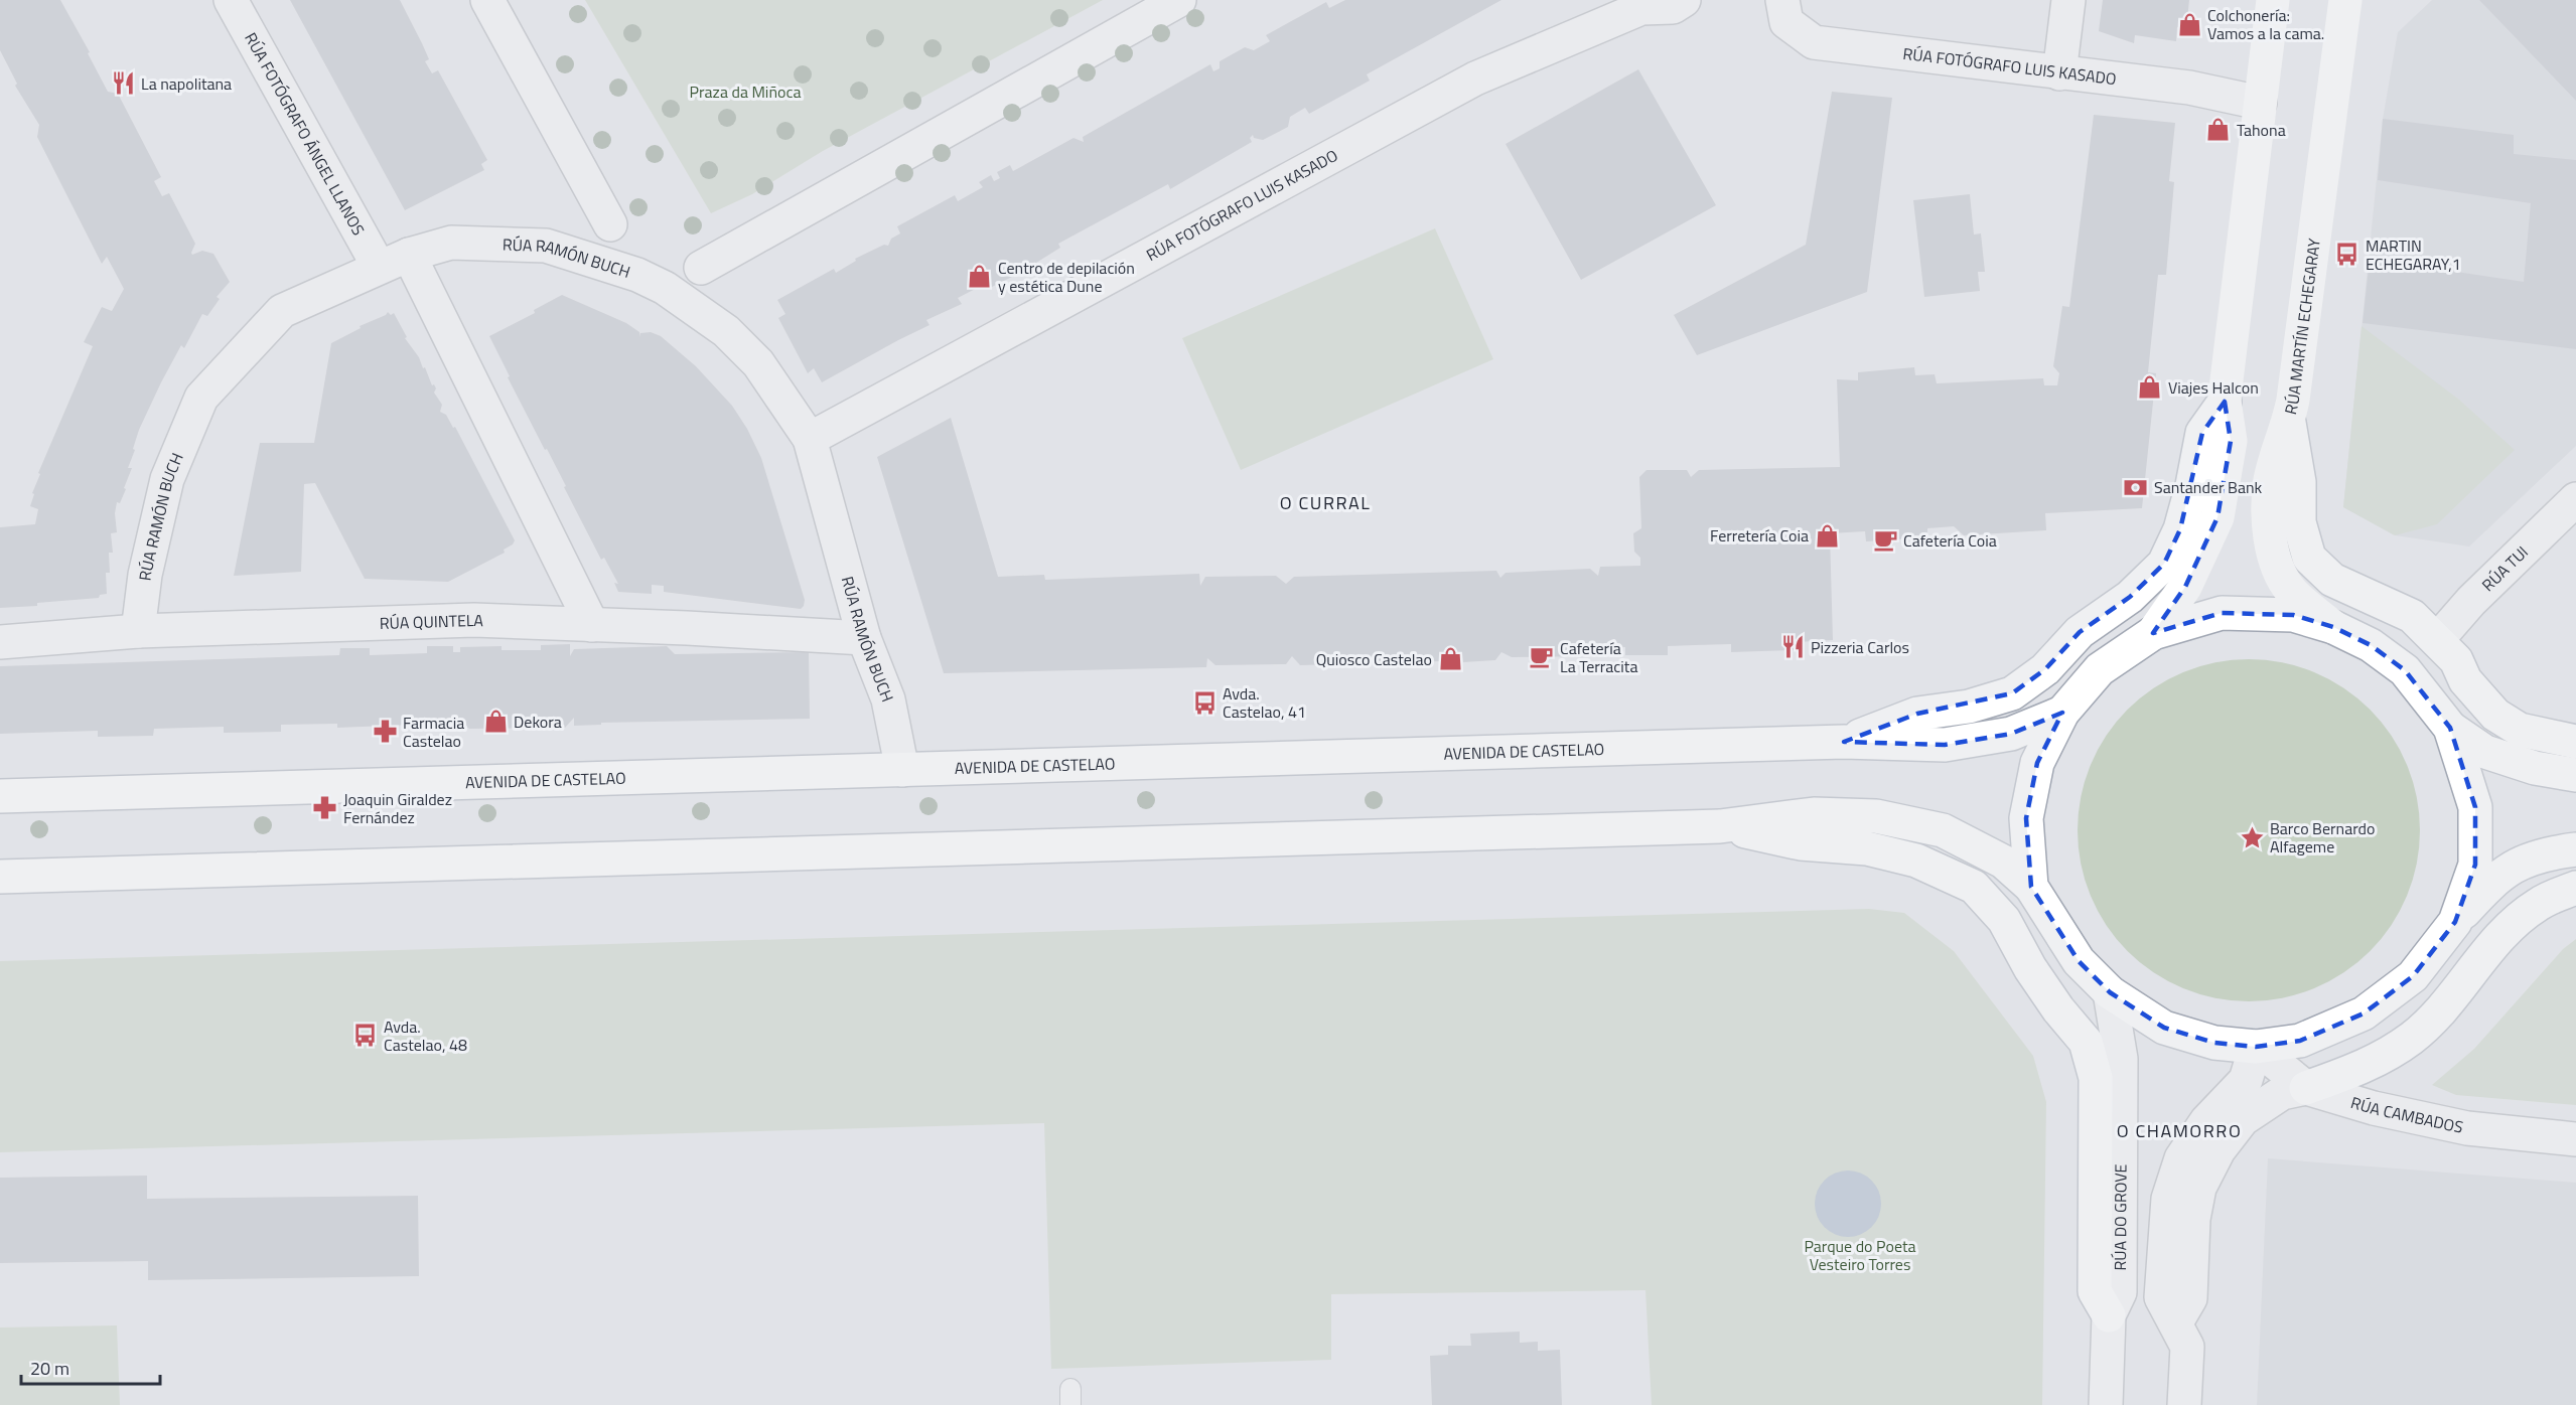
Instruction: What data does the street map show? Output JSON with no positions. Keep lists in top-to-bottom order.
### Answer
{
  "streets": {
    "main road": ["RÚA MARTÍN ECHEGARAY", "AVENIDA DE CASTELAO"],
    "street": [
      "RÚA FOTÓGRAFO LUIS KASADO",
      "RÚA FOTÓGRAFO ÁNGEL LLANOS",
      "RÚA RAMÓN BUCH",
      "RÚA TUI",
      "RÚA QUINTELA",
      "RÚA CAMBADOS",
      "RÚA DO GROVE"
    ]
  },
  "crossings": [
    ["RÚA FOTÓGRAFO LUIS KASADO", "RÚA RAMÓN BUCH"],
    ["RÚA FOTÓGRAFO ÁNGEL LLANOS", "RÚA RAMÓN BUCH"],
    ["RÚA RAMÓN BUCH", "RÚA QUINTELA"],
    ["RÚA RAMÓN BUCH", "AVENIDA DE CASTELAO"]
  ],
  "districts": ["O CURRAL", "O CHAMORRO"],
  "parks": ["Praza da Miñoca", "Parque do Poeta Vesteiro Torres"],
  "places": {
    "shop": [
      "Colchonería: Vamos a la cama.",
      "Tahona",
      "Centro de depilación y estética Dune",
      "Viajes Halcon",
      "Ferretería Coia",
      "Quiosco Castelao",
      "Dekora"
    ],
    "restaurant": ["La napolitana", "Pizzeria Carlos"],
    "bus stop": ["MARTIN ECHEGARAY,1", "Avda. Castelao, 41", "Avda. Castelao, 48"],
    "bank": ["Santander Bank"],
    "cafe": ["Cafetería Coia", "Cafetería La Terracita"],
    "pharmacy": ["Farmacia Castelao", "Joaquin Giraldez Fernández"],
    "place": ["Barco Bernardo Alfageme"]
  },
  "scale_bar": "20 m"
}
